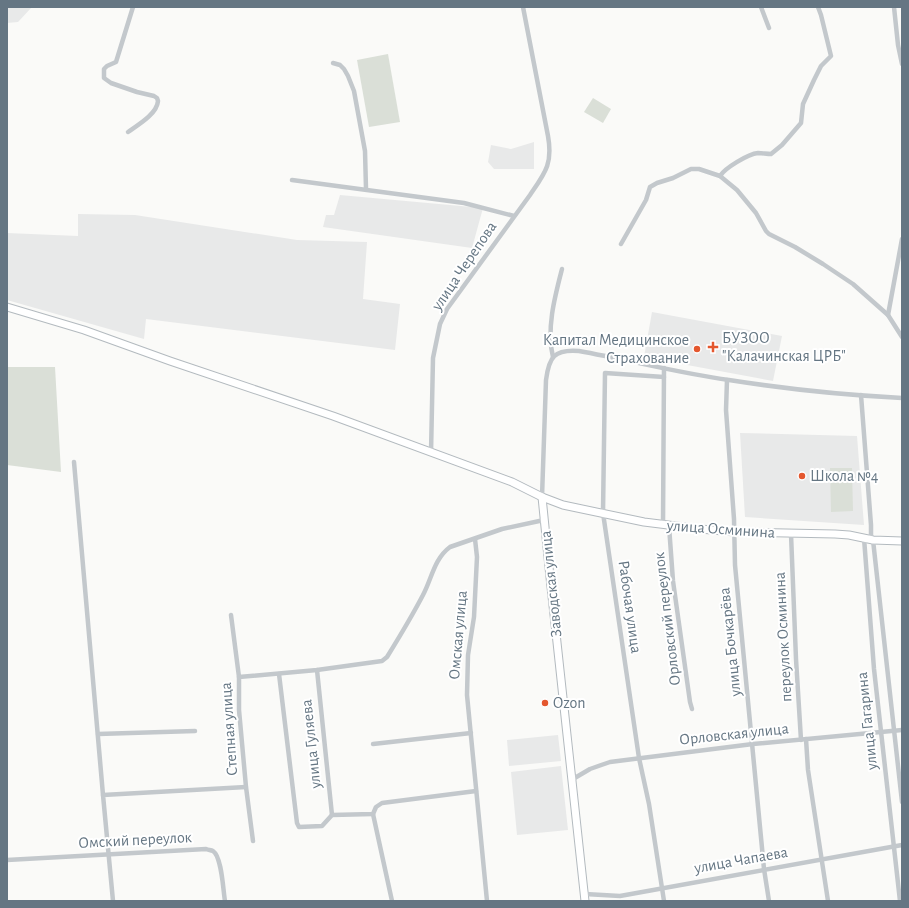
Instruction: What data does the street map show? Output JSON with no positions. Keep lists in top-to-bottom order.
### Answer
{
  "streets": {
    "street": [
      "улица Черепова",
      "улица Осминина",
      "Заводская улица",
      "Рабочая улица",
      "Орловский переулок",
      "Омская улица",
      "переулок Осминина",
      "улица Бочкарёва",
      "улица Гагарина",
      "Степная улица",
      "Орловская улица",
      "улица Гуляева",
      "Омский переулок",
      "улица Чапаева"
    ]
  },
  "crossings": [
    ["улица Черепова", "улица Осминина"],
    ["улица Осминина", "Заводская улица"],
    ["улица Осминина", "Рабочая улица"],
    ["улица Осминина", "Орловский переулок"],
    ["улица Осминина", "переулок Осминина"],
    ["улица Осминина", "улица Бочкарёва"],
    ["улица Осминина", "улица Гагарина"],
    ["Заводская улица", "Орловская улица"],
    ["Заводская улица", "улица Чапаева"],
    ["Рабочая улица", "Орловский переулок"],
    ["Рабочая улица", "Орловская улица"],
    ["Рабочая улица", "улица Чапаева"],
    ["переулок Осминина", "Орловская улица"],
    ["переулок Осминина", "улица Чапаева"],
    ["улица Бочкарёва", "Орловская улица"],
    ["улица Бочкарёва", "улица Чапаева"],
    ["улица Гагарина", "Орловская улица"],
    ["улица Гагарина", "улица Чапаева"]
  ],
  "places": {
    "health": ["БУЗОО \"Калачинская ЦРБ\""],
    "other": ["Капитал Медицинское Страхование", "Школа №4", "Ozon"]
  }
}
